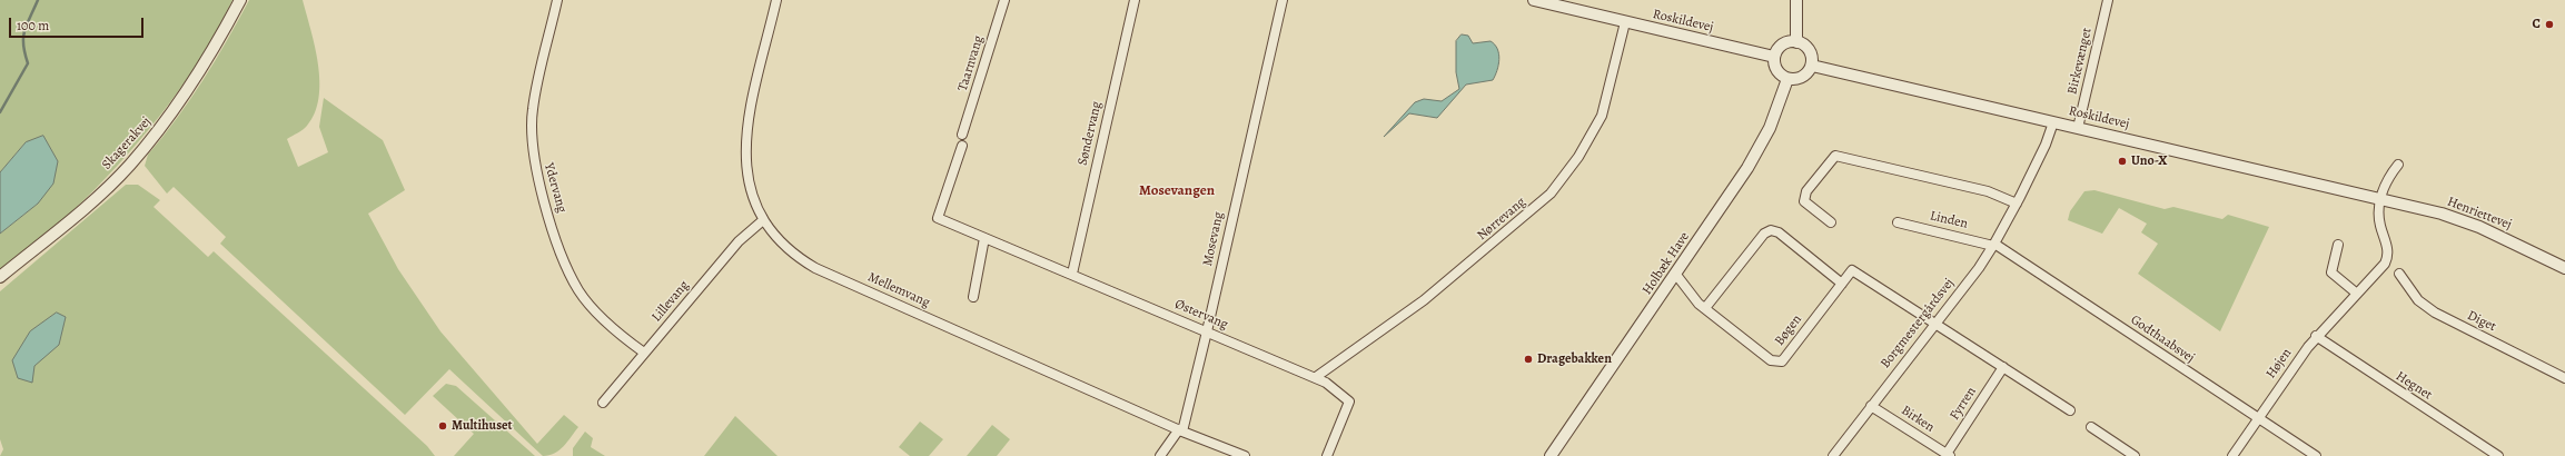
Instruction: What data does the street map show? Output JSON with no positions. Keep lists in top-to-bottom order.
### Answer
{
  "streets": {
    "street": [
      "Roskildevej",
      "Birkevænget",
      "Taarnvang",
      "Søndervang",
      "Skagerakvej",
      "Ydervang",
      "Henriettevej",
      "Nørrevang",
      "Linden",
      "Mosevang",
      "Holbæk Have",
      "Mellemvang",
      "Lillevang",
      "Østervang",
      "Diget",
      "Borgmestergårdsvej",
      "Bøgen",
      "Godthaabsvej",
      "Højen",
      "Hegnet",
      "Fyrren",
      "Birken"
    ]
  },
  "crossings": [
    ["Roskildevej", "Birkevænget"],
    ["Roskildevej", "Henriettevej"],
    ["Roskildevej", "Nørrevang"],
    ["Roskildevej", "Holbæk Have"],
    ["Roskildevej", "Borgmestergårdsvej"],
    ["Roskildevej", "Højen"],
    ["Søndervang", "Østervang"],
    ["Ydervang", "Lillevang"],
    ["Henriettevej", "Højen"],
    ["Nørrevang", "Østervang"],
    ["Linden", "Borgmestergårdsvej"],
    ["Linden", "Godthaabsvej"],
    ["Mosevang", "Mellemvang"],
    ["Mosevang", "Østervang"],
    ["Holbæk Have", "Bøgen"],
    ["Mellemvang", "Lillevang"],
    ["Borgmestergårdsvej", "Bøgen"],
    ["Borgmestergårdsvej", "Godthaabsvej"],
    ["Borgmestergårdsvej", "Birken"],
    ["Godthaabsvej", "Højen"],
    ["Højen", "Hegnet"],
    ["Fyrren", "Birken"]
  ],
  "districts": ["Mosevangen"],
  "places": [
    "C",
    "Uno-X",
    "Dragebakken",
    "Multihuset"
  ],
  "scale_bar": "100 m"
}
